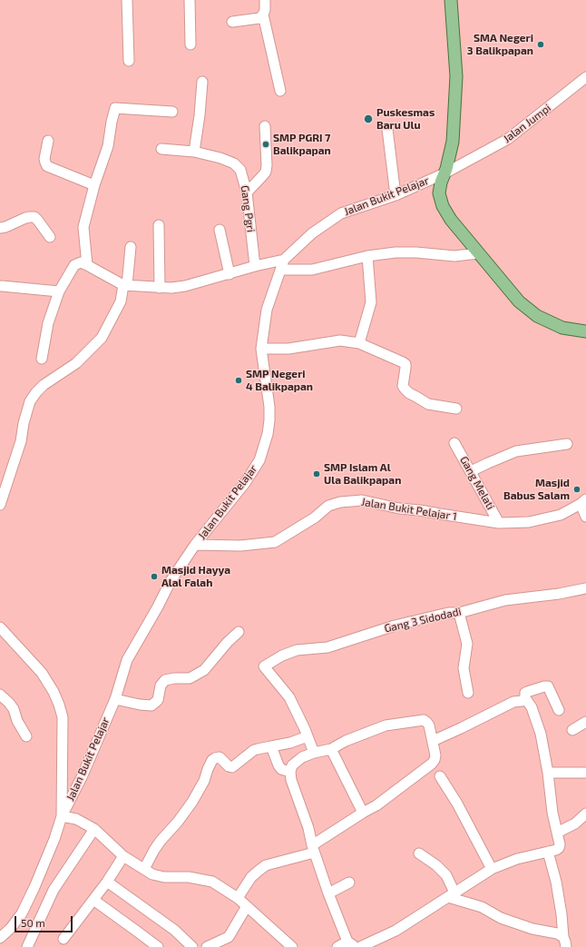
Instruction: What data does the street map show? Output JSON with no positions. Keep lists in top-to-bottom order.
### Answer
{
  "streets": {
    "street": [
      "Jalan Jumpi",
      "Jalan Bukit Pelajar",
      "Gang Pgri",
      "Gang Melati",
      "Jalan Bukit Pelajar 1",
      "Gang 3 Sidodadi"
    ]
  },
  "crossings": [
    ["Jalan Jumpi", "Jalan Bukit Pelajar"],
    ["Jalan Bukit Pelajar", "Jalan Bukit Pelajar 1"],
    ["Gang Melati", "Jalan Bukit Pelajar 1"]
  ],
  "places": [
    "SMA Negeri 3 Balikpapan",
    "Puskesmas Baru Ulu",
    "SMP PGRI 7 Balikpapan",
    "SMP Negeri 4 Balikpapan",
    "SMP Islam Al Ula Balikpapan",
    "Masjid Babus Salam",
    "Masjid Hayya Alal Falah"
  ],
  "scale_bar": "50 m"
}
